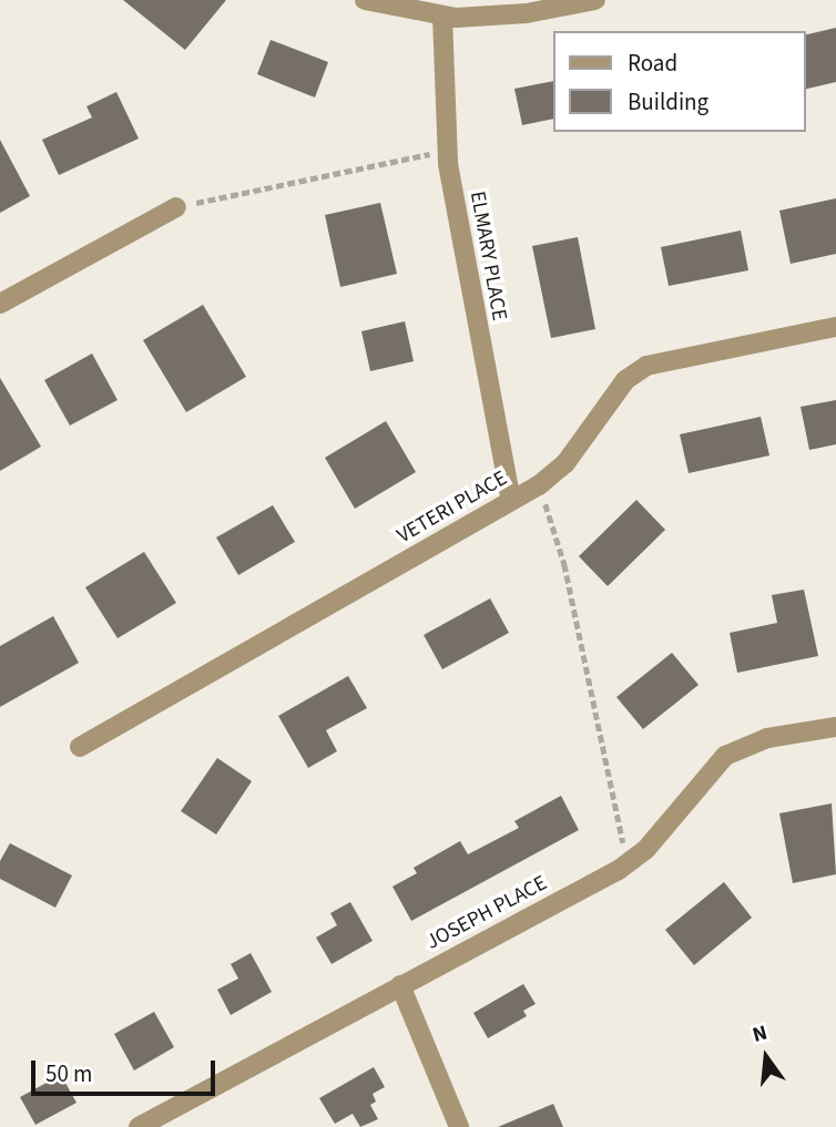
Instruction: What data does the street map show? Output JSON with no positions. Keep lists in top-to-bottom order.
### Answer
{
  "streets": {
    "street": ["ELMARY PLACE", "VETERI PLACE", "JOSEPH PLACE"]
  },
  "crossings": [
    ["ELMARY PLACE", "VETERI PLACE"]
  ],
  "legend": ["Road", "Building"],
  "scale_bar": "50 m",
  "north": "top"
}
